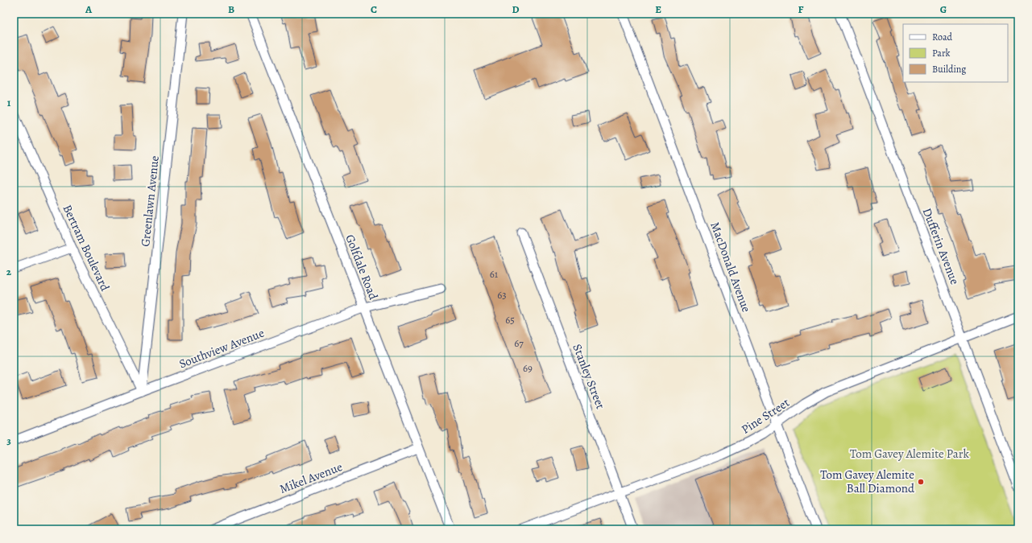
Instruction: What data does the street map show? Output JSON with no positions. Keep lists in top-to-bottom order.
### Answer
{
  "streets": {
    "street": [
      "Greenlawn Avenue",
      "Dufferin Avenue",
      "Bertram Boulevard",
      "Golfdale Road",
      "MacDonald Avenue",
      "Southview Avenue",
      "Stanley Street",
      "Pine Street",
      "Mikel Avenue"
    ]
  },
  "crossings": [
    ["Greenlawn Avenue", "Bertram Boulevard"],
    ["Greenlawn Avenue", "Southview Avenue"],
    ["Dufferin Avenue", "Pine Street"],
    ["Bertram Boulevard", "Southview Avenue"],
    ["Golfdale Road", "Southview Avenue"],
    ["Golfdale Road", "Mikel Avenue"],
    ["MacDonald Avenue", "Pine Street"],
    ["Stanley Street", "Pine Street"]
  ],
  "parks": ["Tom Gavey Alemite Park"],
  "places": ["Tom Gavey Alemite Ball Diamond"],
  "house_numbers": [
    "61",
    "63",
    "65",
    "67",
    "69"
  ],
  "legend": ["Road", "Park", "Building"],
  "grid": {
    "columns": [
      "A",
      "B",
      "C",
      "D",
      "E",
      "F",
      "G"
    ],
    "rows": ["1", "2", "3"]
  }
}
